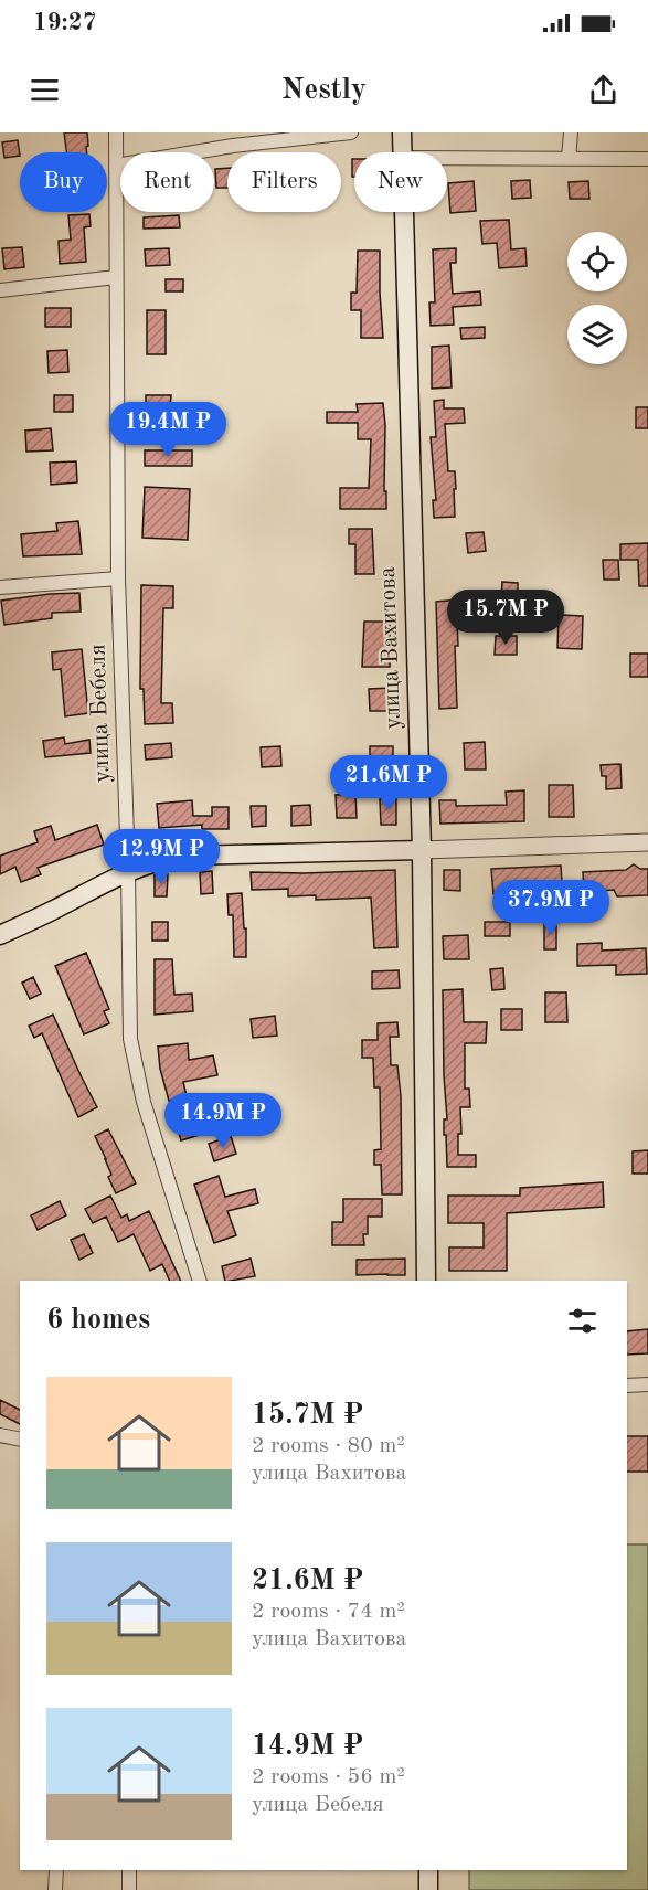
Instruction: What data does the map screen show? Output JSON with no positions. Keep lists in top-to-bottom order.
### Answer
{
  "streets": {
    "main road": ["улица Вахитова"],
    "street": ["улица Бебеля"]
  },
  "page": {
    "status": "19:27",
    "header": "Nestly",
    "chip": [
      "Buy",
      "Rent",
      "Filters",
      "New"
    ],
    "price": [
      "19.4M ₽",
      "15.7M ₽",
      "21.6M ₽",
      "12.9M ₽",
      "37.9M ₽",
      "14.9M ₽"
    ],
    "heading": "6 homes",
    "list": [
      {
        "name": "15.7M ₽",
        "note": "2 rooms · 80 m² · улица Вахитова"
      },
      {
        "name": "21.6M ₽",
        "note": "2 rooms · 74 m² · улица Вахитова"
      },
      {
        "name": "14.9M ₽",
        "note": "2 rooms · 56 m² · улица Бебеля"
      }
    ]
  }
}
